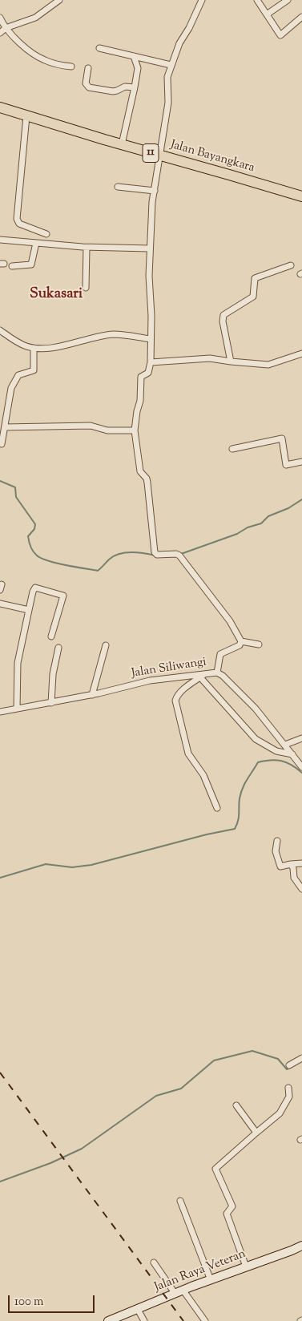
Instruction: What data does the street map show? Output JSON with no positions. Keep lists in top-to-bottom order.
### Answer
{
  "streets": {
    "highway": ["11", "Jalan Bayangkara"],
    "street": ["Jalan Siliwangi", "Jalan Raya Veteran"]
  },
  "districts": ["Sukasari"],
  "scale_bar": "100 m"
}
